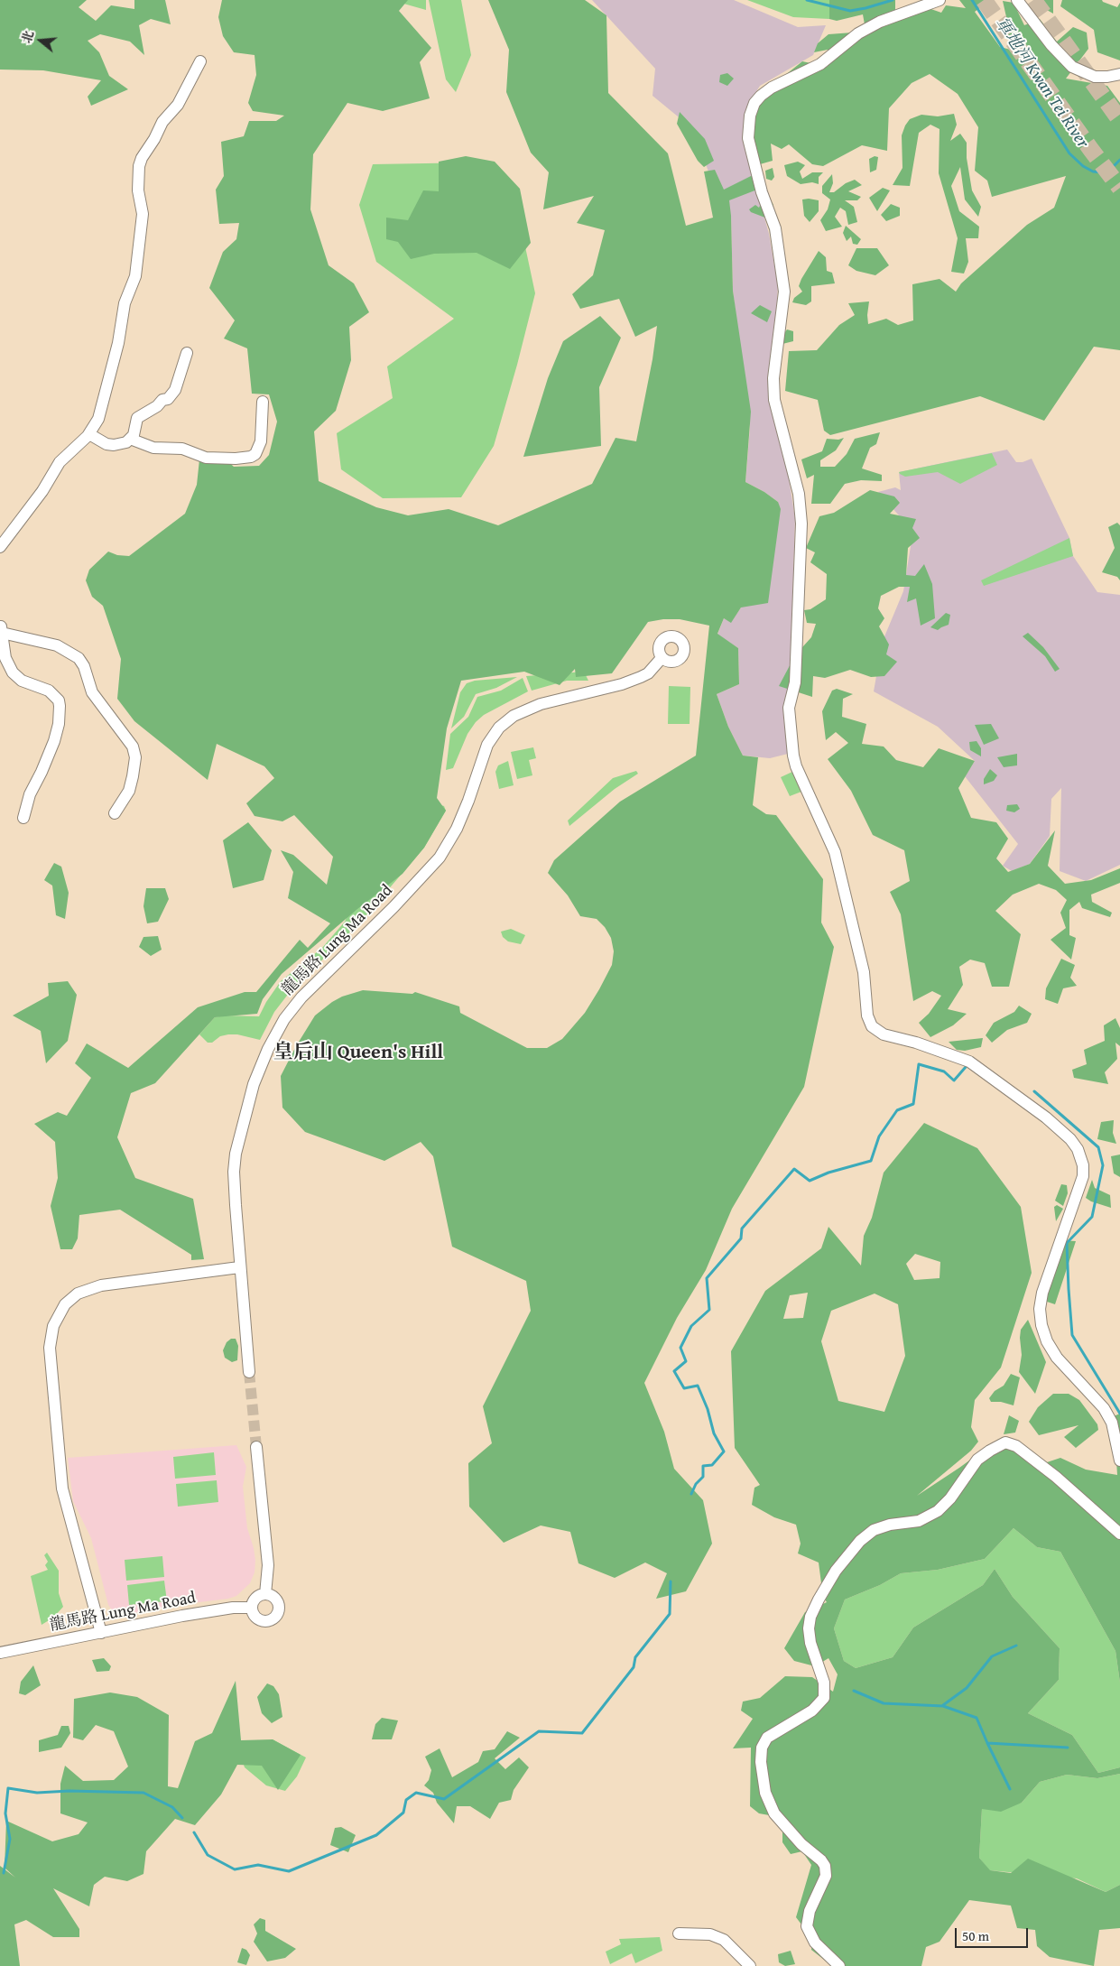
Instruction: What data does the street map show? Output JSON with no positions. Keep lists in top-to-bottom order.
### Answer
{
  "streets": {
    "street": ["龍馬路 Lung Ma Road"]
  },
  "districts": ["皇后山 Queen's Hill"],
  "water": ["軍地河 Kwan Tei River"],
  "scale_bar": "50 m",
  "north": "left"
}
